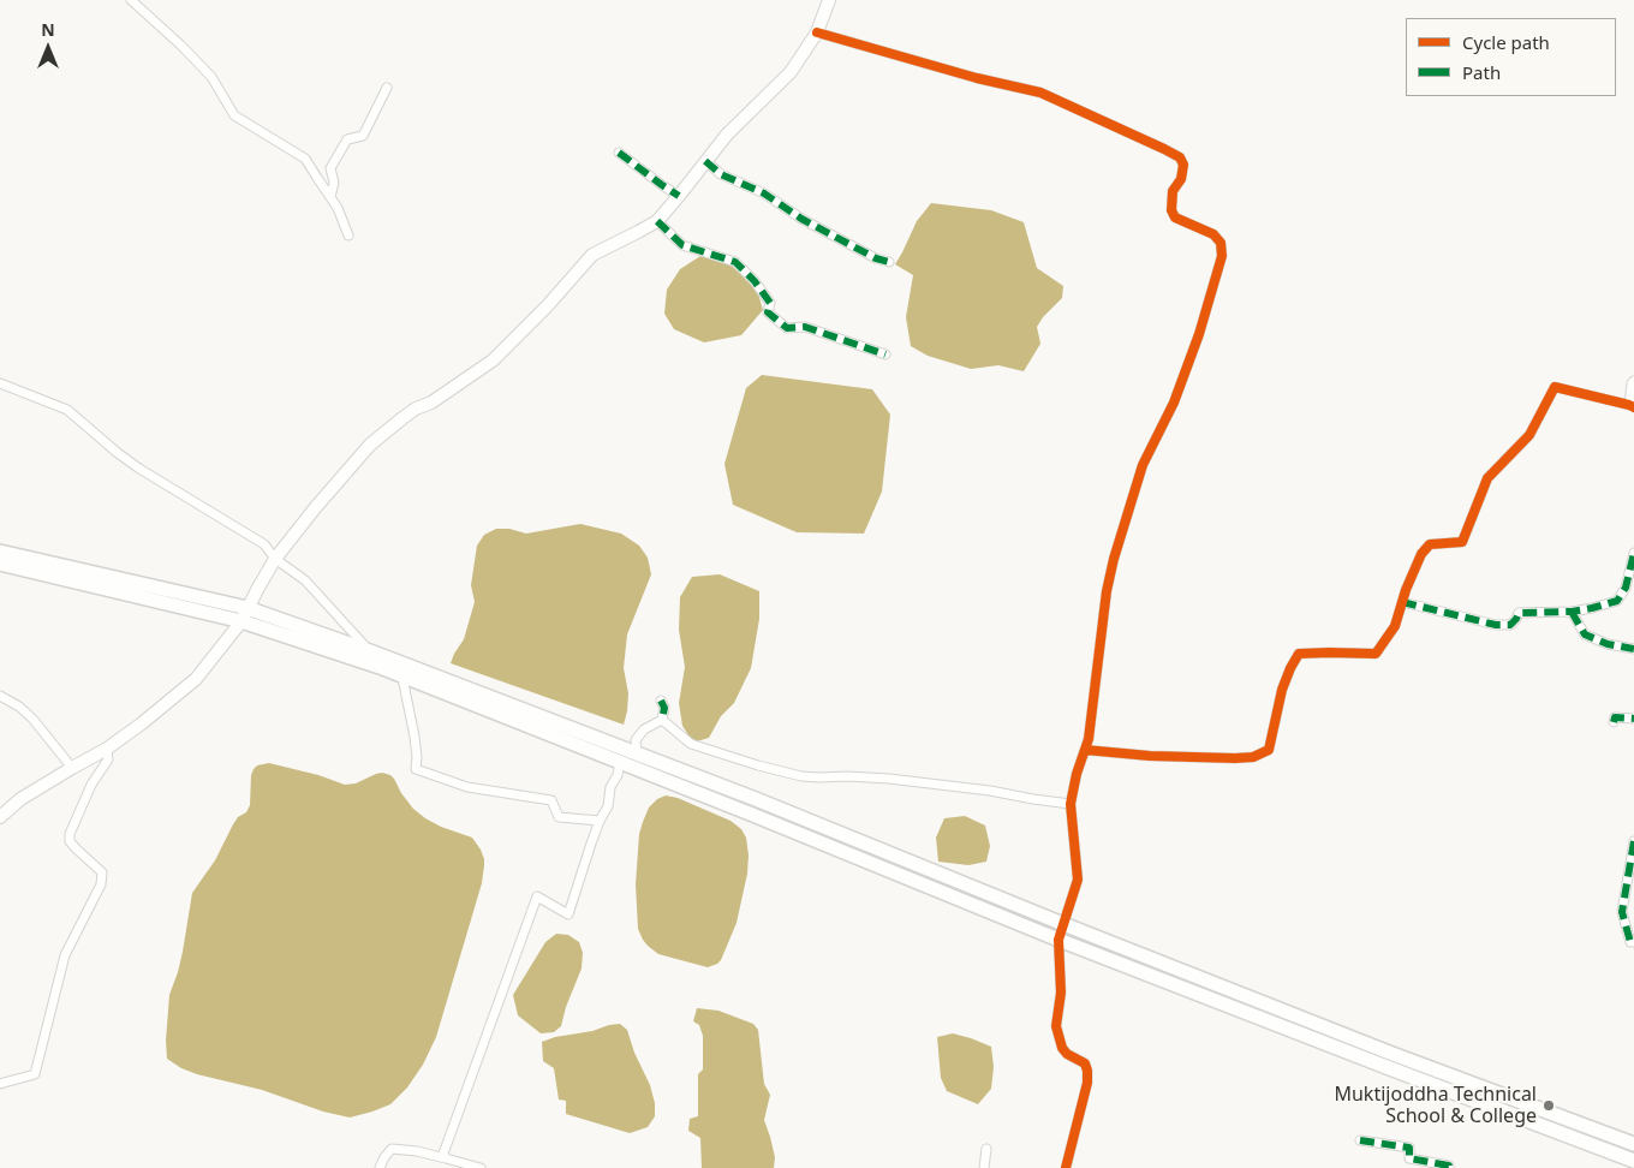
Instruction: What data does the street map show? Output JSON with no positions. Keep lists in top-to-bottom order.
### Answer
{
  "places": ["Muktijoddha Technical School & College"],
  "legend": ["Cycle path", "Path"],
  "north": "top"
}
